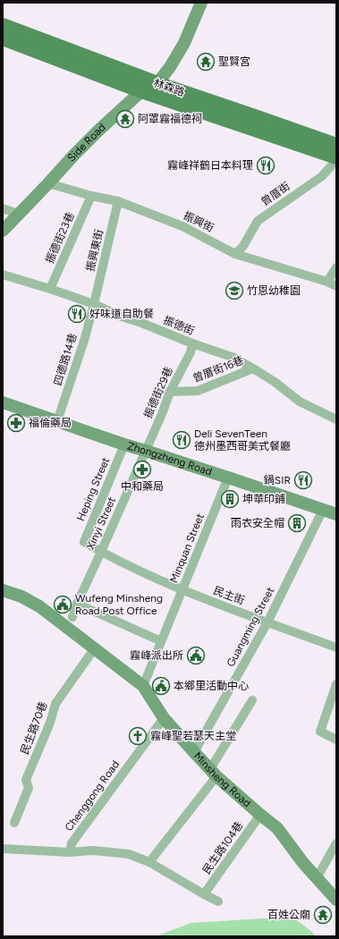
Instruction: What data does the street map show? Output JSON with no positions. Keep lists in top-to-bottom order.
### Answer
{
  "streets": {
    "main road": ["林森路"],
    "street": [
      "Side Road",
      "曾厝街",
      "振興街",
      "振德街23巷",
      "振興東街",
      "振德街",
      "四德路14巷",
      "曾厝街16巷",
      "振德街29巷",
      "Zhongzheng Road",
      "Heping Street",
      "Xinyi Street",
      "Minquan Street",
      "民主街",
      "Guangming Street",
      "民生路70巷",
      "Minsheng Road",
      "Chenggong Road",
      "民生路104巷"
    ]
  },
  "crossings": [
    ["林森路", "Side Road"],
    ["Side Road", "振興街"],
    ["曾厝街", "振興街"],
    ["振興街", "振德街23巷"],
    ["振興街", "振興東街"],
    ["振德街23巷", "振德街"],
    ["振興東街", "振德街"],
    ["振興東街", "四德路14巷"],
    ["振德街", "四德路14巷"],
    ["振德街", "曾厝街16巷"],
    ["振德街", "振德街29巷"],
    ["四德路14巷", "Zhongzheng Road"],
    ["曾厝街16巷", "振德街29巷"],
    ["振德街29巷", "Zhongzheng Road"],
    ["振德街29巷", "Xinyi Street"],
    ["Zhongzheng Road", "Heping Street"],
    ["Zhongzheng Road", "Xinyi Street"],
    ["Zhongzheng Road", "Minquan Street"],
    ["Zhongzheng Road", "Guangming Street"],
    ["Heping Street", "Xinyi Street"],
    ["Heping Street", "民主街"],
    ["Xinyi Street", "民主街"],
    ["Minquan Street", "民主街"],
    ["Minquan Street", "Minsheng Road"],
    ["民主街", "Guangming Street"],
    ["Guangming Street", "Minsheng Road"],
    ["民生路70巷", "Minsheng Road"],
    ["Minsheng Road", "Chenggong Road"],
    ["Minsheng Road", "民生路104巷"]
  ],
  "places": {
    "temple": ["聖賢宮", "阿罩霧福德祠", "百姓公廟"],
    "restaurant": [
      "霧峰祥鶴日本料理",
      "好味道自助餐",
      "Deli SevenTeen 德州墨西哥美式餐廳",
      "鍋SIR"
    ],
    "school or university": ["竹恩幼稚園"],
    "pharmacy": ["福倫藥局", "中和藥局"],
    "building": ["坤華印鋪", "雨衣安全帽"],
    "public building": ["Wufeng Minsheng Road Post Office", "霧峰派出所", "本鄉里活動中心"],
    "church": ["霧峰聖若瑟天主堂"]
  }
}
